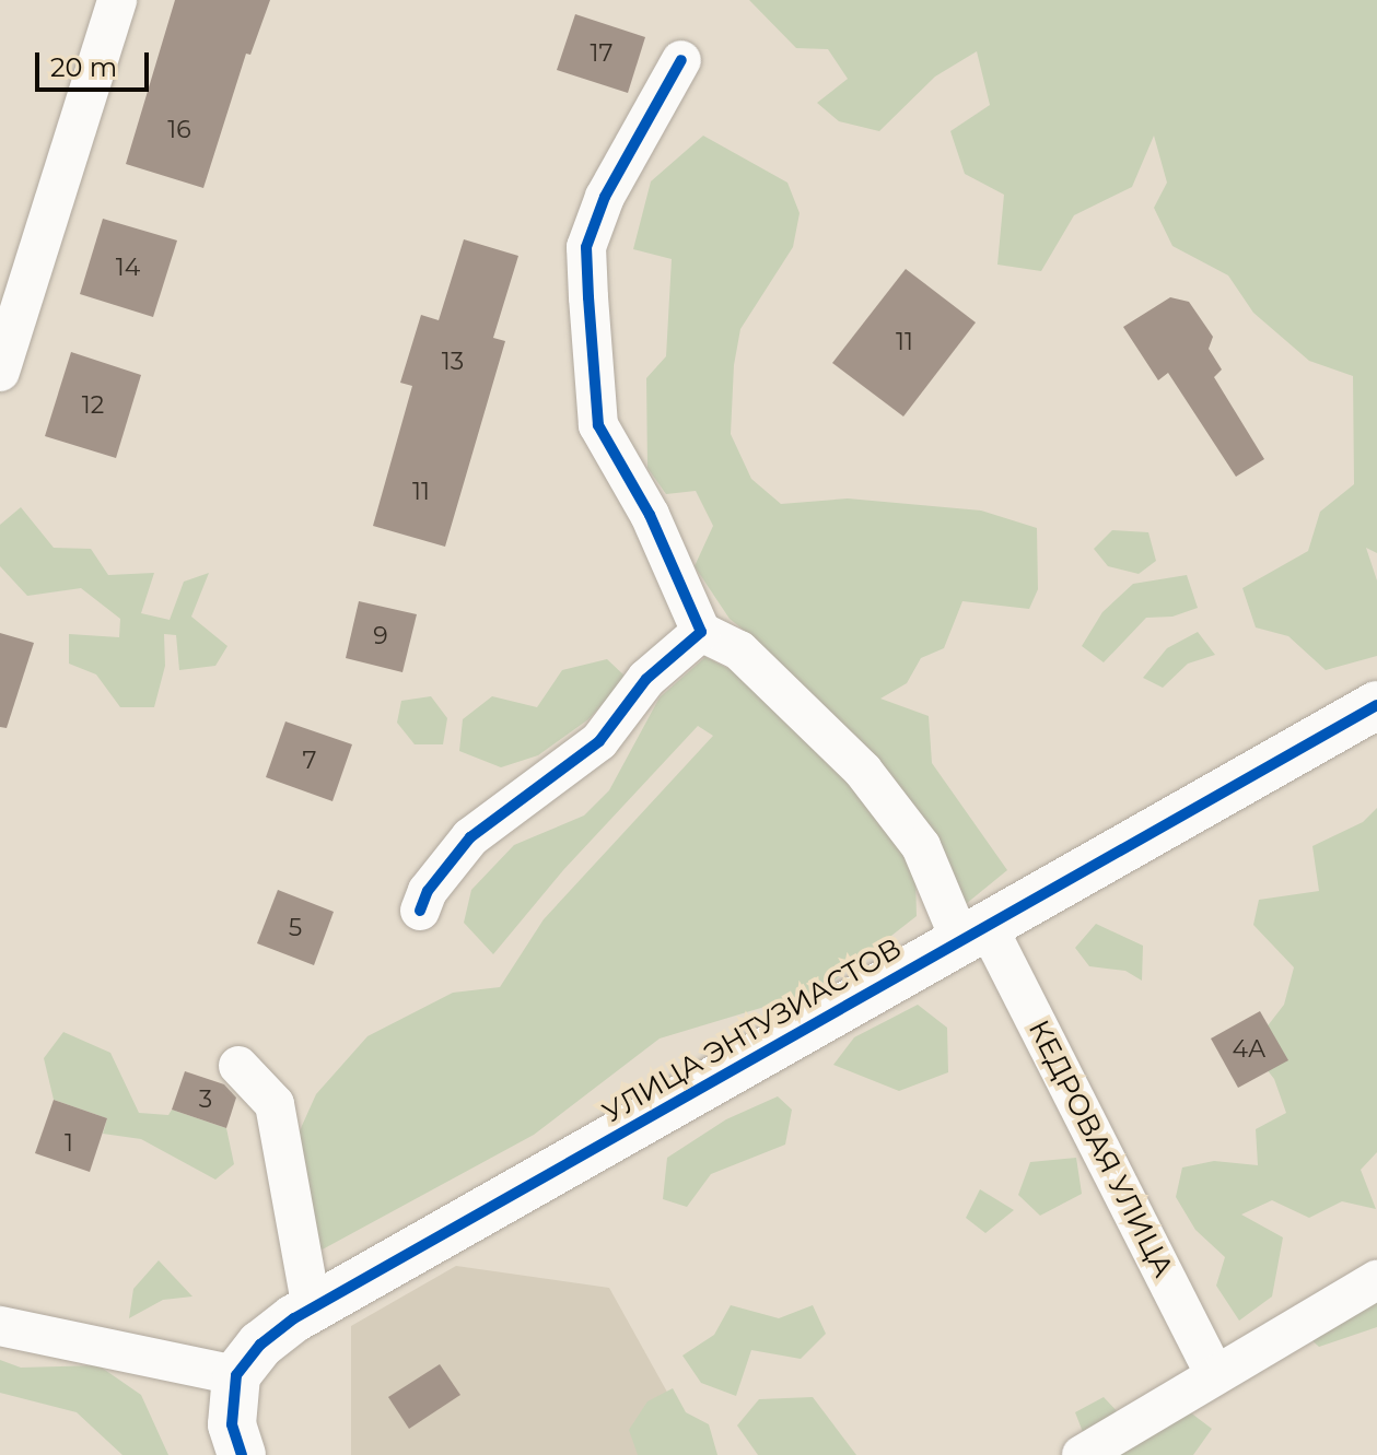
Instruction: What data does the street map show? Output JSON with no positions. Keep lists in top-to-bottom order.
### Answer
{
  "streets": {
    "street": ["УЛИЦА ЭНТУЗИАСТОВ", "КЕДРОВАЯ УЛИЦА"]
  },
  "crossings": [
    ["УЛИЦА ЭНТУЗИАСТОВ", "КЕДРОВАЯ УЛИЦА"]
  ],
  "house_numbers": [
    "17",
    "16",
    "14",
    "11",
    "13",
    "12",
    "11",
    "9",
    "7",
    "5",
    "4А",
    "3",
    "1"
  ],
  "scale_bar": "20 m"
}
